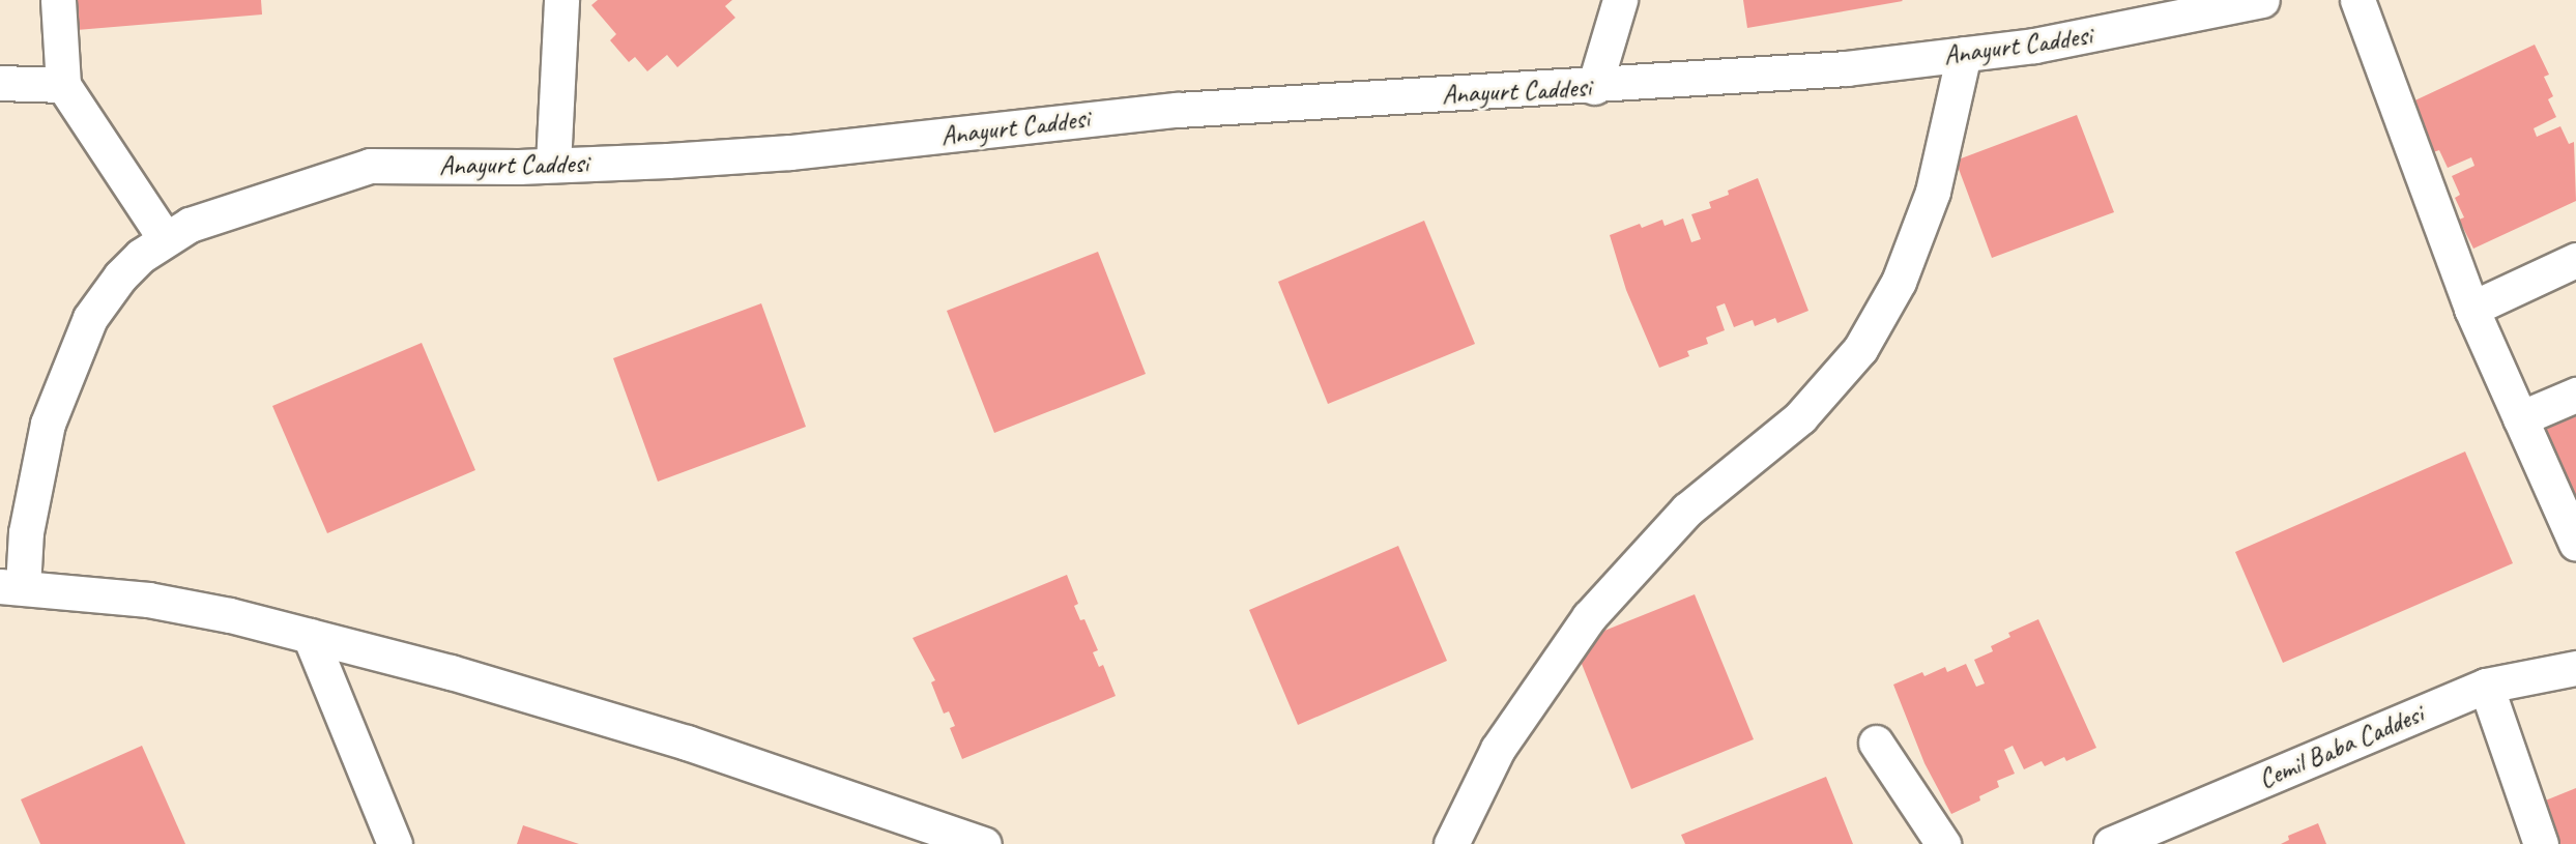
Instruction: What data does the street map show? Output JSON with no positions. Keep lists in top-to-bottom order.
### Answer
{
  "streets": {
    "street": ["Anayurt Caddesi", "Cemil Baba Caddesi"]
  }
}
